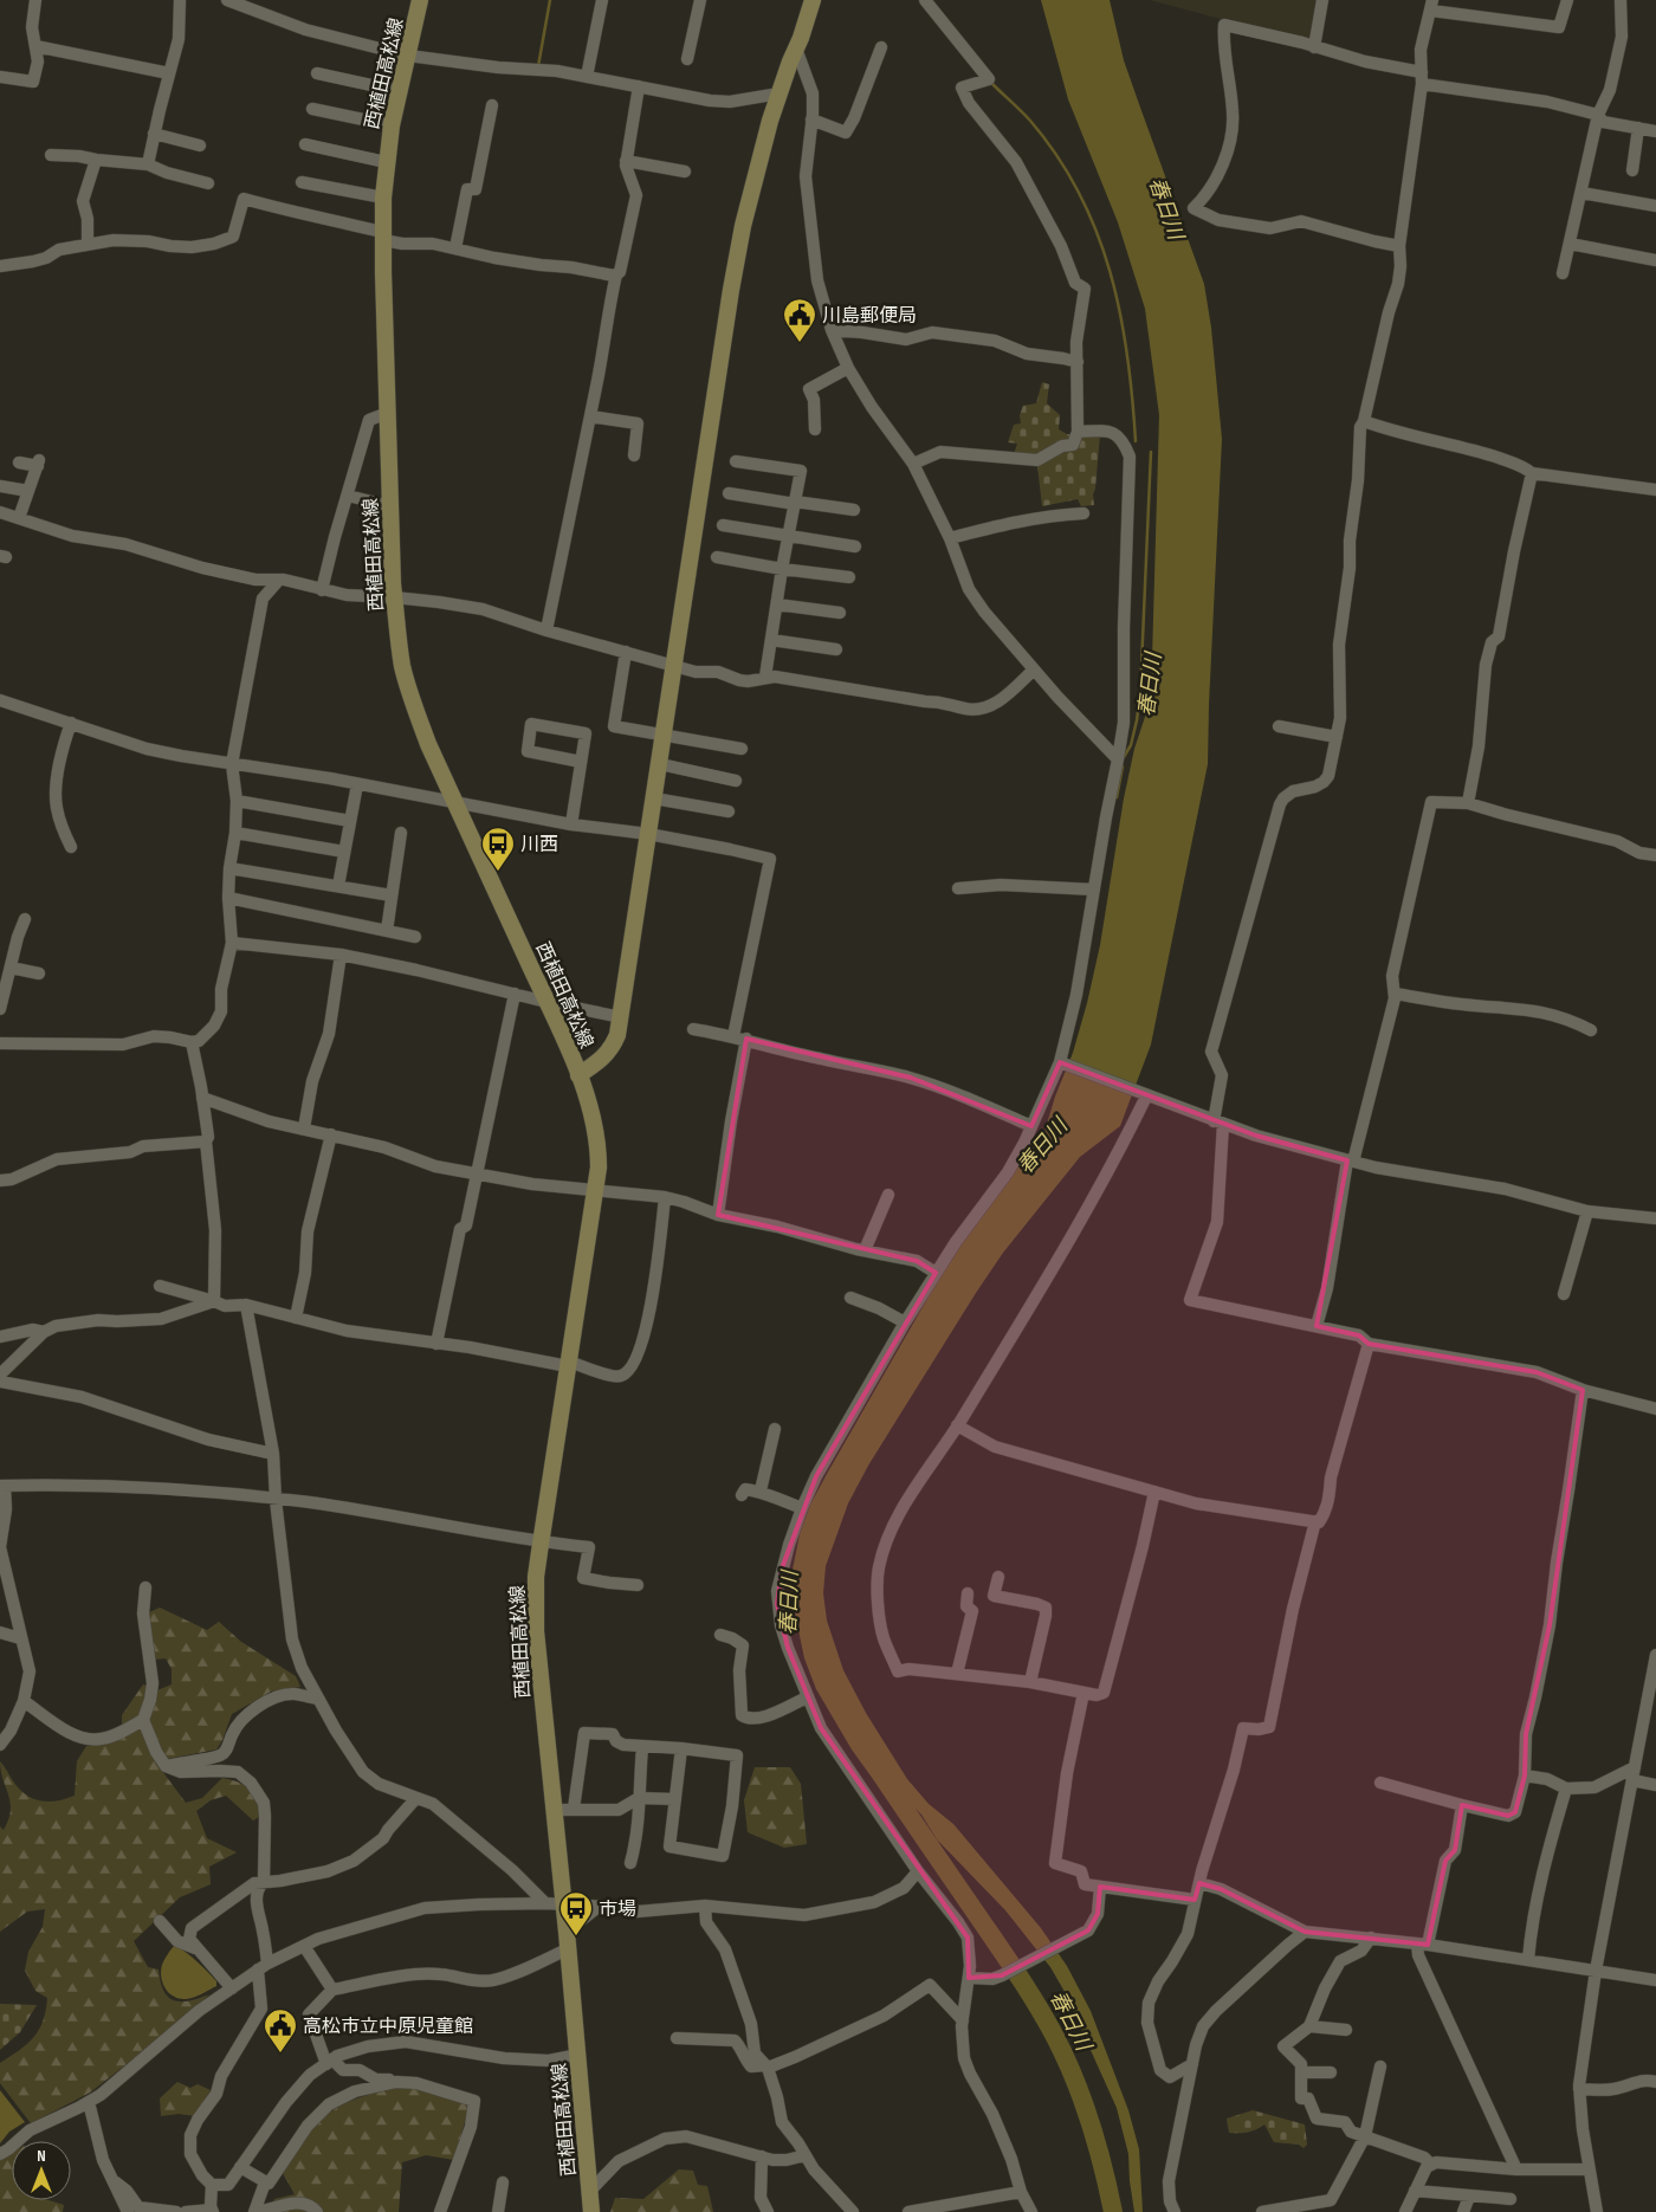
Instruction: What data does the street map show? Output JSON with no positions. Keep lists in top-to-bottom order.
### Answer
{
  "streets": {
    "main road": ["西植田高松線"]
  },
  "water": ["春日川"],
  "places": {
    "public building": ["川島郵便局", "高松市立中原児童館"],
    "bus stop": ["川西", "市場"]
  },
  "north": "top"
}
